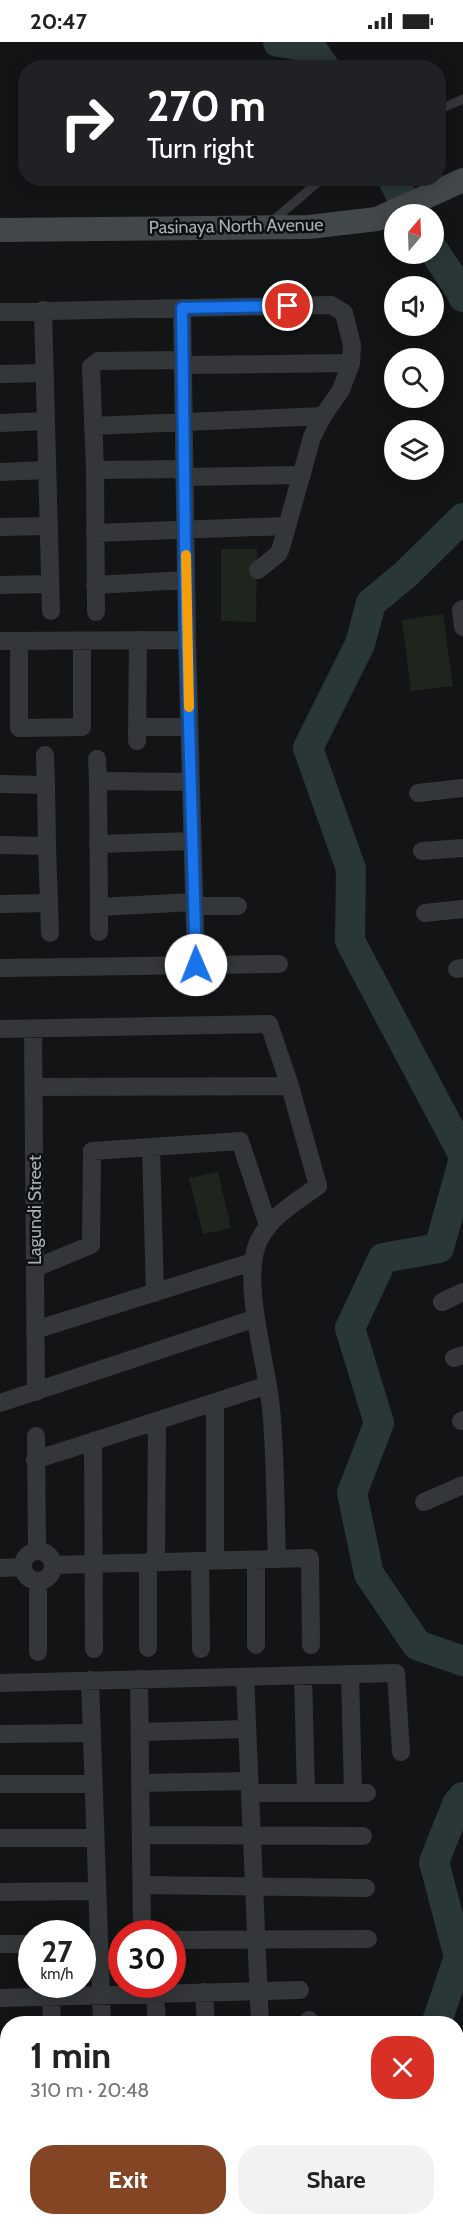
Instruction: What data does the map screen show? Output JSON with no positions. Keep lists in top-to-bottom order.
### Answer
{
  "streets": {
    "street": ["Pasinaya North Avenue", "Lagundi Street"]
  },
  "north": "top",
  "page": {
    "status": "20:47",
    "turn": ["270 m", "Turn right"],
    "speed": "27 km/h",
    "limit": "30",
    "heading": ["1 min", "310 m · 20:48"],
    "buttons": ["Exit", "Share"]
  }
}
